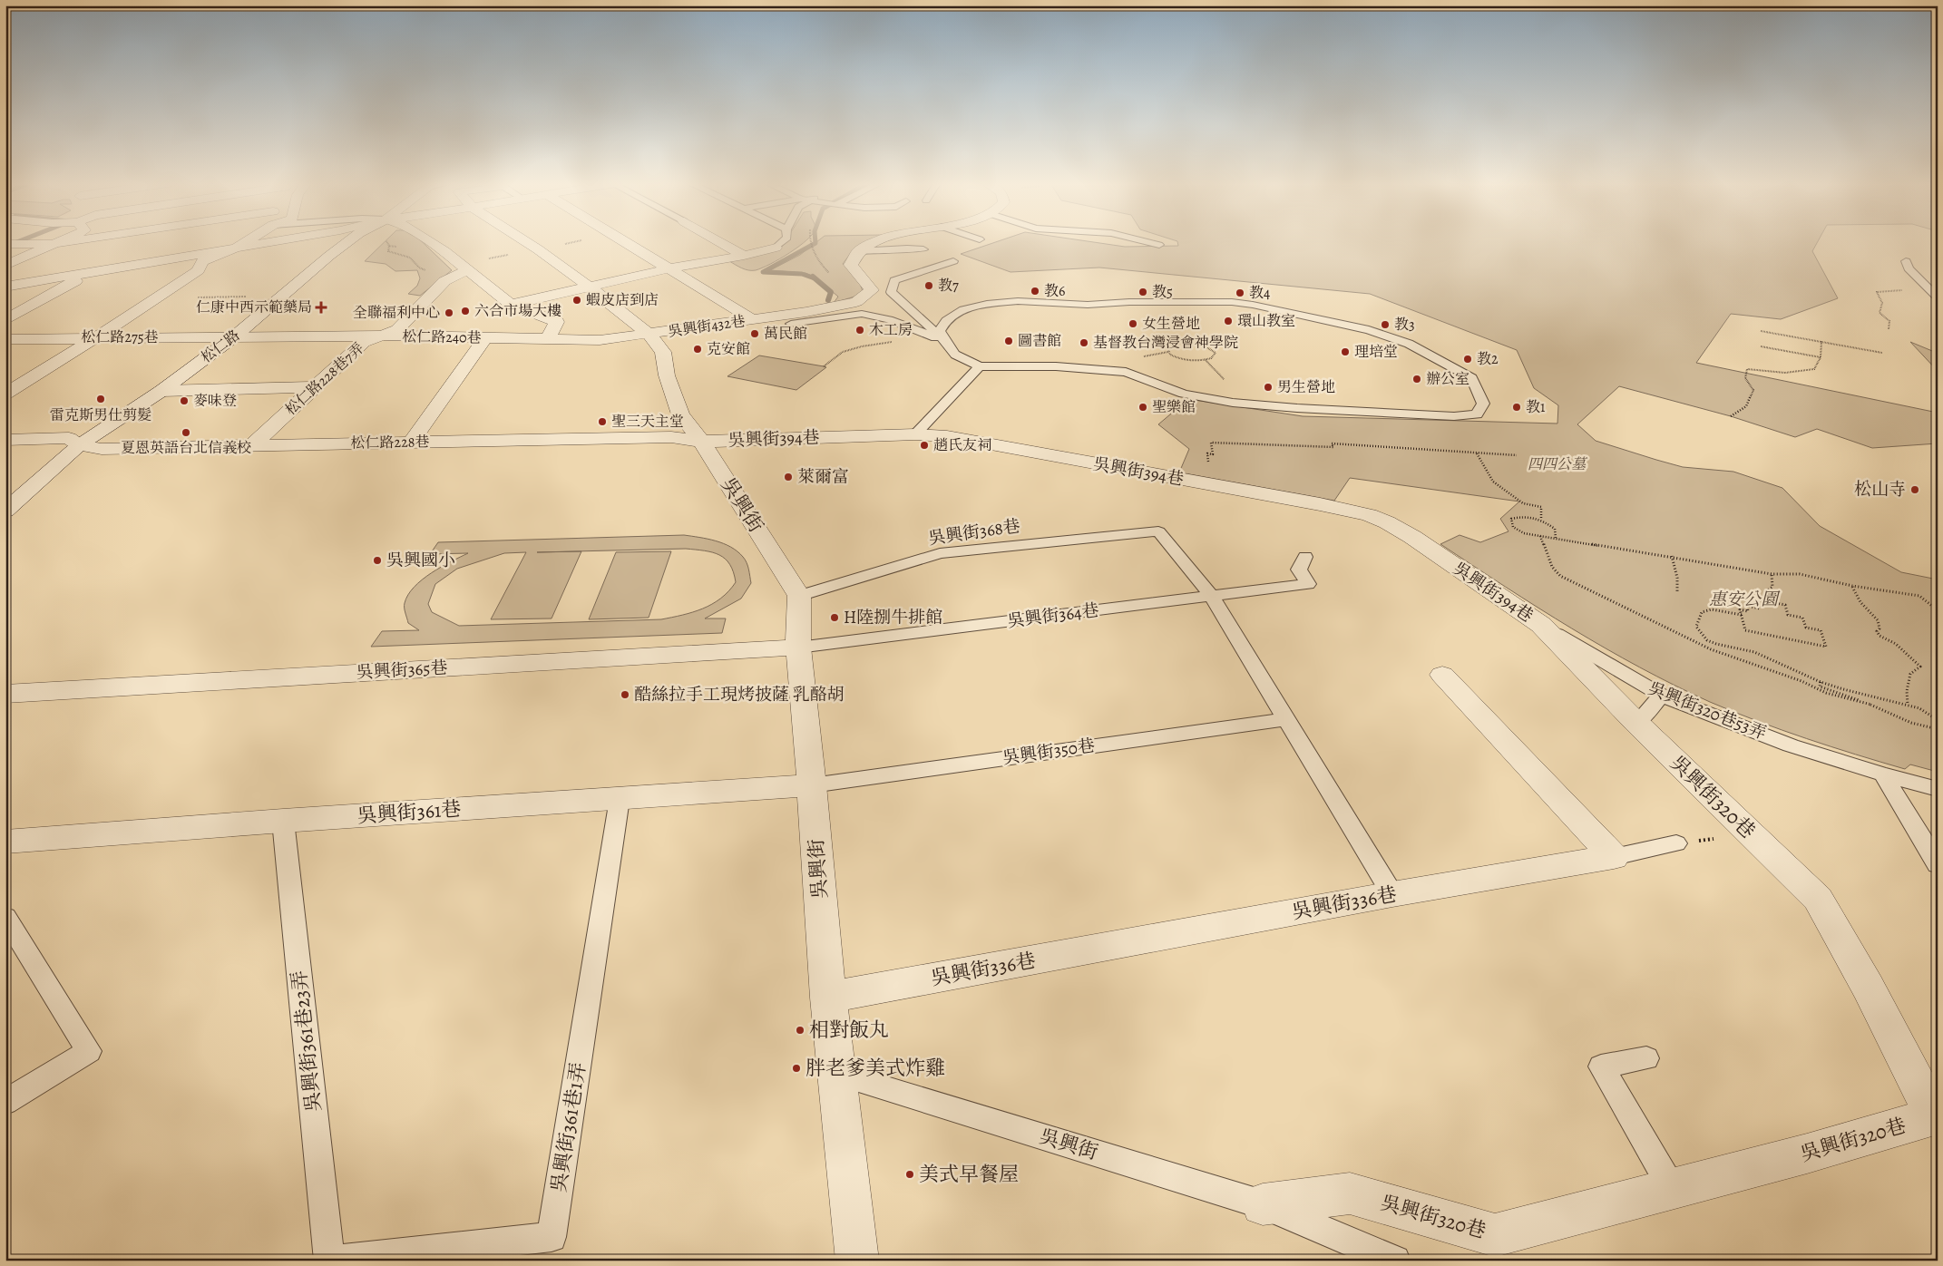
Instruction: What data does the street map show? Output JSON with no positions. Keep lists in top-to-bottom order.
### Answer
{
  "streets": {
    "street": [
      "吳興街432巷",
      "松仁路275巷",
      "松仁路240巷",
      "松仁路",
      "松仁路228巷7弄",
      "吳興街394巷",
      "松仁路228巷",
      "吳興街",
      "吳興街365巷",
      "吳興街320巷",
      "吳興街361巷",
      "吳興街336巷"
    ],
    "lane": [
      "吳興街368巷",
      "吳興街364巷",
      "吳興街320巷53弄",
      "吳興街350巷",
      "吳興街361巷23弄",
      "吳興街361巷1弄"
    ]
  },
  "crossings": [
    ["吳興街432巷", "松仁路240巷"],
    ["吳興街432巷", "吳興街"],
    ["松仁路275巷", "松仁路240巷"],
    ["松仁路275巷", "松仁路"],
    ["松仁路240巷", "松仁路"],
    ["松仁路240巷", "松仁路228巷7弄"],
    ["松仁路240巷", "吳興街"],
    ["松仁路", "松仁路228巷"],
    ["松仁路228巷7弄", "松仁路228巷"],
    ["吳興街394巷", "松仁路228巷"],
    ["吳興街394巷", "吳興街"],
    ["吳興街394巷", "吳興街320巷53弄"],
    ["吳興街394巷", "吳興街320巷"],
    ["松仁路228巷", "吳興街"],
    ["吳興街", "吳興街368巷"],
    ["吳興街", "吳興街364巷"],
    ["吳興街", "吳興街365巷"],
    ["吳興街", "吳興街350巷"],
    ["吳興街", "吳興街320巷"],
    ["吳興街", "吳興街361巷"],
    ["吳興街", "吳興街336巷"],
    ["吳興街368巷", "吳興街364巷"],
    ["吳興街364巷", "吳興街365巷"],
    ["吳興街320巷53弄", "吳興街320巷"],
    ["吳興街350巷", "吳興街361巷"],
    ["吳興街361巷", "吳興街361巷23弄"],
    ["吳興街361巷", "吳興街361巷1弄"],
    ["吳興街361巷23弄", "吳興街361巷1弄"]
  ],
  "parks": ["四四公墓", "惠安公園"],
  "places": {
    "other": [
      "教7",
      "教6",
      "教5",
      "教4",
      "蝦皮店到店",
      "六合市場大樓",
      "全聯福利中心",
      "環山教室",
      "女生營地",
      "教3",
      "木工房",
      "萬民館",
      "圖書館",
      "基督教台灣浸會神學院",
      "克安館",
      "理培堂",
      "教2",
      "辦公室",
      "男生營地",
      "雷克斯男仕剪髮",
      "麥味登",
      "聖樂館",
      "教1",
      "聖三天主堂",
      "夏恩英語台北信義校",
      "趙氏友祠",
      "萊爾富",
      "松山寺",
      "吳興國小",
      "H陸捌牛排館",
      "酷絲拉手工現烤披薩 乳酪胡",
      "相對飯丸",
      "胖老爹美式炸雞",
      "美式早餐屋"
    ],
    "health": ["仁康中西示範藥局"]
  }
}
